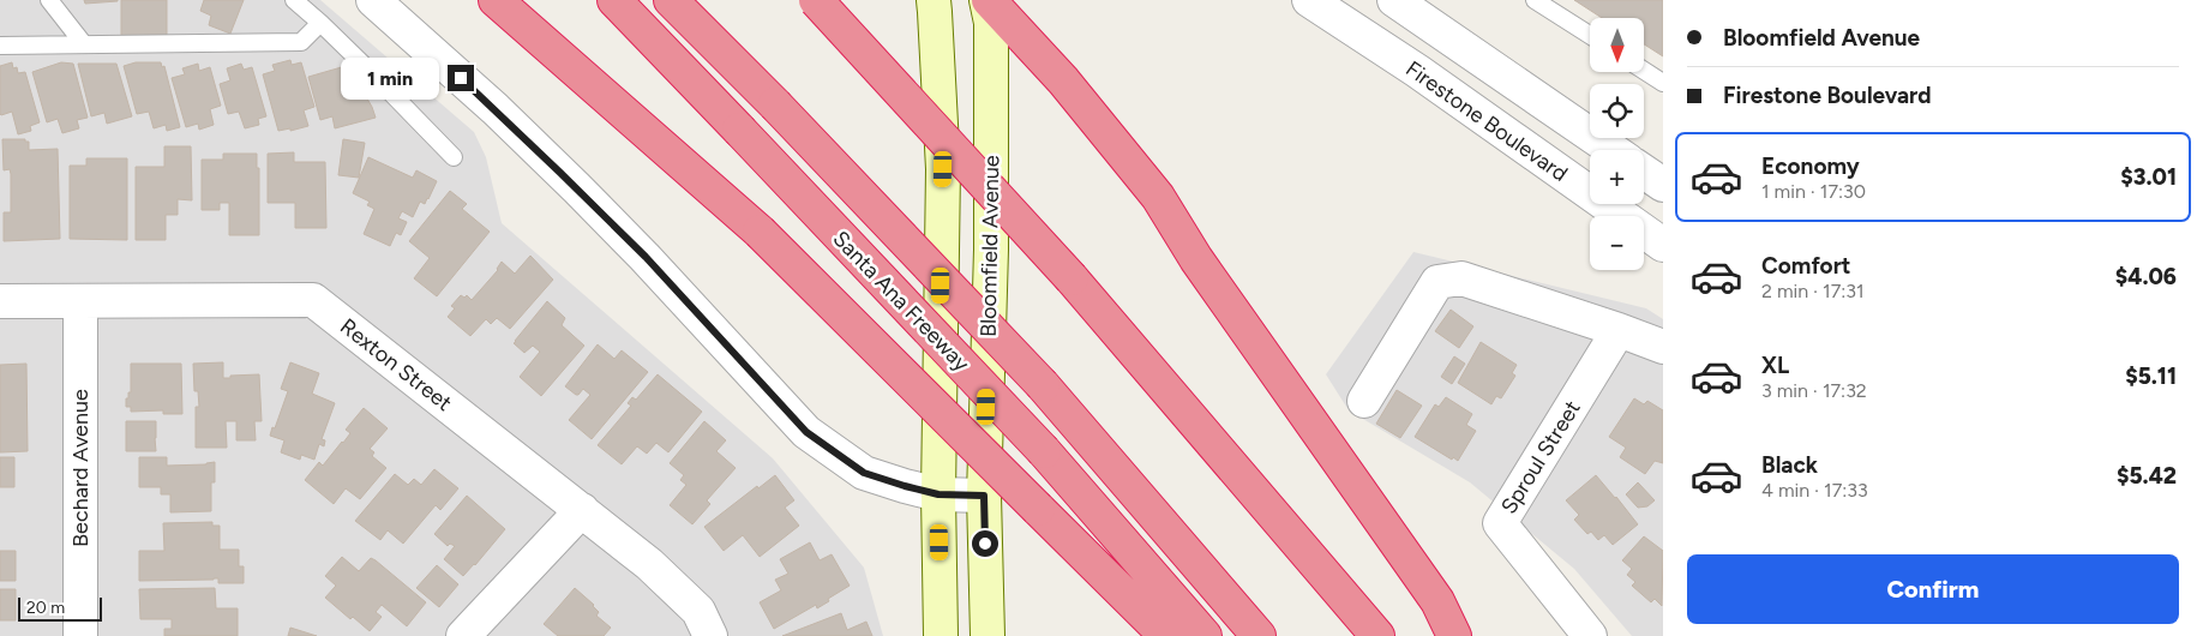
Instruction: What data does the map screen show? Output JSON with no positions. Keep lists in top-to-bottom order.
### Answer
{
  "streets": {
    "highway": ["Santa Ana Freeway"],
    "main road": ["Bloomfield Avenue"],
    "street": [
      "Firestone Boulevard",
      "Rexton Street",
      "Sproul Street",
      "Bechard Avenue"
    ]
  },
  "crossings": [
    ["Rexton Street", "Bechard Avenue"]
  ],
  "scale_bar": "20 m",
  "north": "bottom",
  "page": {
    "banner": ["Bloomfield Avenue", "Firestone Boulevard"],
    "map_buttons": ["+", "−"],
    "bubble": "1 min",
    "list": [
      {
        "name": "Economy",
        "note": "1 min · 17:30",
        "value": "$3.01"
      },
      {
        "name": "Comfort",
        "note": "2 min · 17:31",
        "value": "$4.06"
      },
      {
        "name": "XL",
        "note": "3 min · 17:32",
        "value": "$5.11"
      },
      {
        "name": "Black",
        "note": "4 min · 17:33",
        "value": "$5.42"
      }
    ],
    "buttons": "Confirm",
    "scale": "20 m"
  }
}
